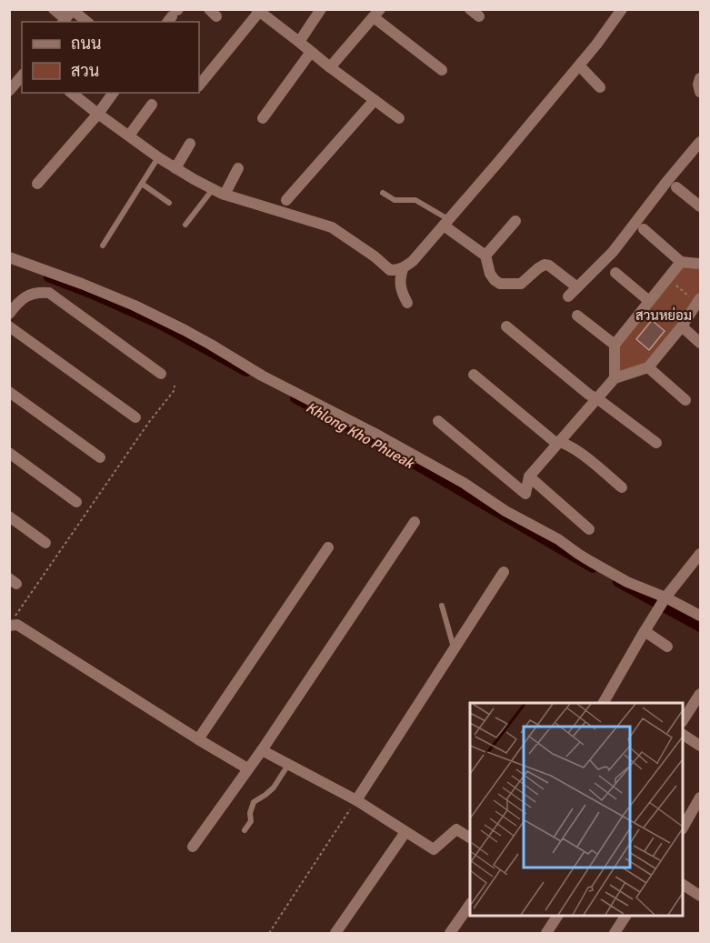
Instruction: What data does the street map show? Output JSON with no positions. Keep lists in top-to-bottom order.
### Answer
{
  "water": ["Khlong Kho Phueak"],
  "parks": ["สวนหย่อม"],
  "legend": ["ถนน", "สวน"]
}
